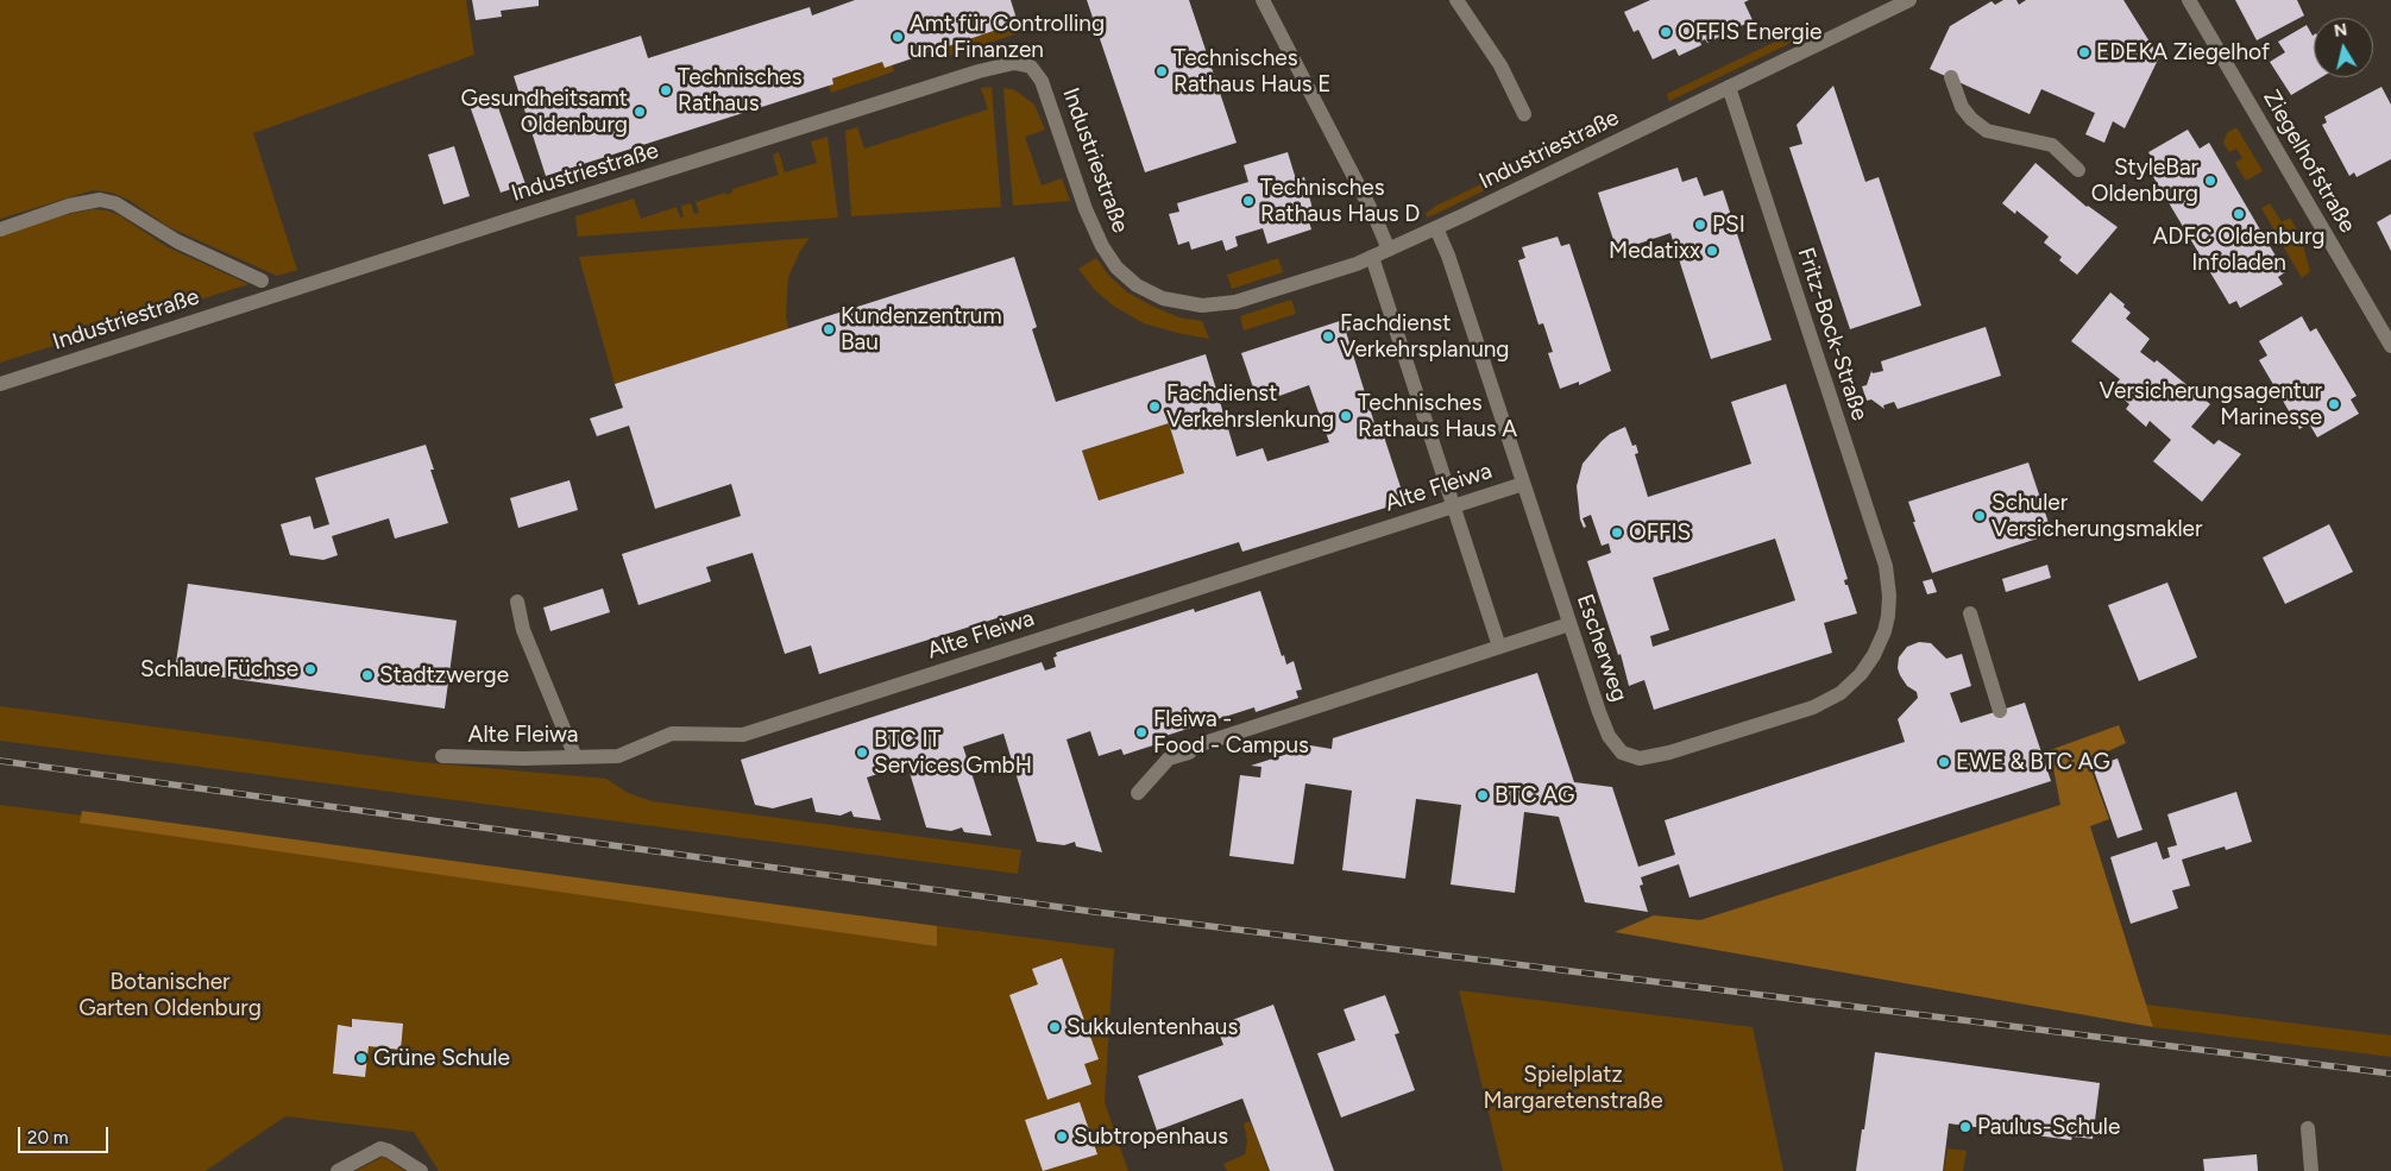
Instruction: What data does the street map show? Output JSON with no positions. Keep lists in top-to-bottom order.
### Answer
{
  "streets": {
    "street": [
      "Industriestraße",
      "Ziegelhofstraße",
      "Fritz-Bock-Straße",
      "Alte Fleiwa",
      "Escherweg"
    ]
  },
  "crossings": [
    ["Industriestraße", "Fritz-Bock-Straße"],
    ["Industriestraße", "Escherweg"],
    ["Fritz-Bock-Straße", "Escherweg"],
    ["Alte Fleiwa", "Escherweg"]
  ],
  "parks": ["Botanischer Garten Oldenburg", "Spielplatz Margaretenstraße"],
  "places": [
    "OFFIS Energie",
    "Amt für Controlling und Finanzen",
    "EDEKA Ziegelhof",
    "Technisches Rathaus Haus E",
    "Technisches Rathaus",
    "Gesundheitsamt Oldenburg",
    "StyleBar Oldenburg",
    "Technisches Rathaus Haus D",
    "ADFC Oldenburg Infoladen",
    "PSI",
    "Medatixx",
    "Kundenzentrum Bau",
    "Fachdienst Verkehrsplanung",
    "Versicherungsagentur Marinesse",
    "Fachdienst Verkehrslenkung",
    "Technisches Rathaus Haus A",
    "Schuler Versicherungsmakler",
    "OFFIS",
    "Schlaue Füchse",
    "Stadtzwerge",
    "Fleiwa - Food - Campus",
    "BTC IT Services GmbH",
    "EWE & BTC AG",
    "BTC AG",
    "Sukkulentenhaus",
    "Grüne Schule",
    "Paulus-Schule",
    "Subtropenhaus"
  ],
  "scale_bar": "20 m",
  "north": "top"
}
